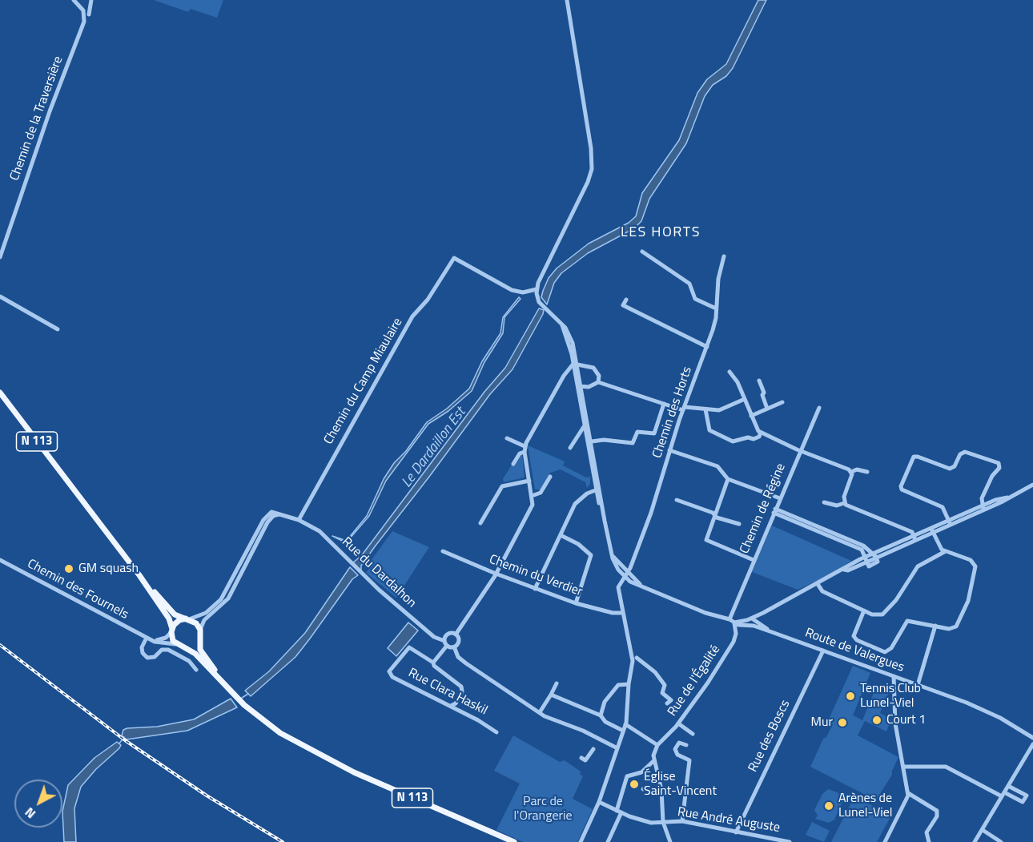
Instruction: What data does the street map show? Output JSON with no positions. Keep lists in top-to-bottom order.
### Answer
{
  "streets": {
    "main road": ["N 113"],
    "street": [
      "Chemin de la Traversière",
      "Chemin du Camp Miaulaire",
      "Chemin des Horts",
      "Chemin de Régine",
      "Rue du Dardalhon",
      "Chemin du Verdier",
      "Chemin des Fournels",
      "Route de Valergues",
      "Rue de l'Égalité",
      "Rue Clara Haskil",
      "Rue des Boscs",
      "Rue André Auguste"
    ]
  },
  "crossings": [
    ["Chemin du Camp Miaulaire", "Rue du Dardalhon"],
    ["Chemin des Horts", "Chemin du Verdier"],
    ["Chemin des Horts", "Rue André Auguste"],
    ["N 113", "Chemin des Fournels"],
    ["Route de Valergues", "Rue de l'Égalité"],
    ["Route de Valergues", "Rue des Boscs"],
    ["Rue des Boscs", "Rue André Auguste"]
  ],
  "districts": ["LES HORTS"],
  "water": ["Le Dardaillon Est"],
  "parks": ["Parc de l'Orangerie"],
  "places": [
    "GM squash",
    "Tennis Club Lunel-Viel",
    "Court 1",
    "Mur",
    "Église Saint-Vincent",
    "Arènes de Lunel-Viel"
  ],
  "north": "bottom left"
}
